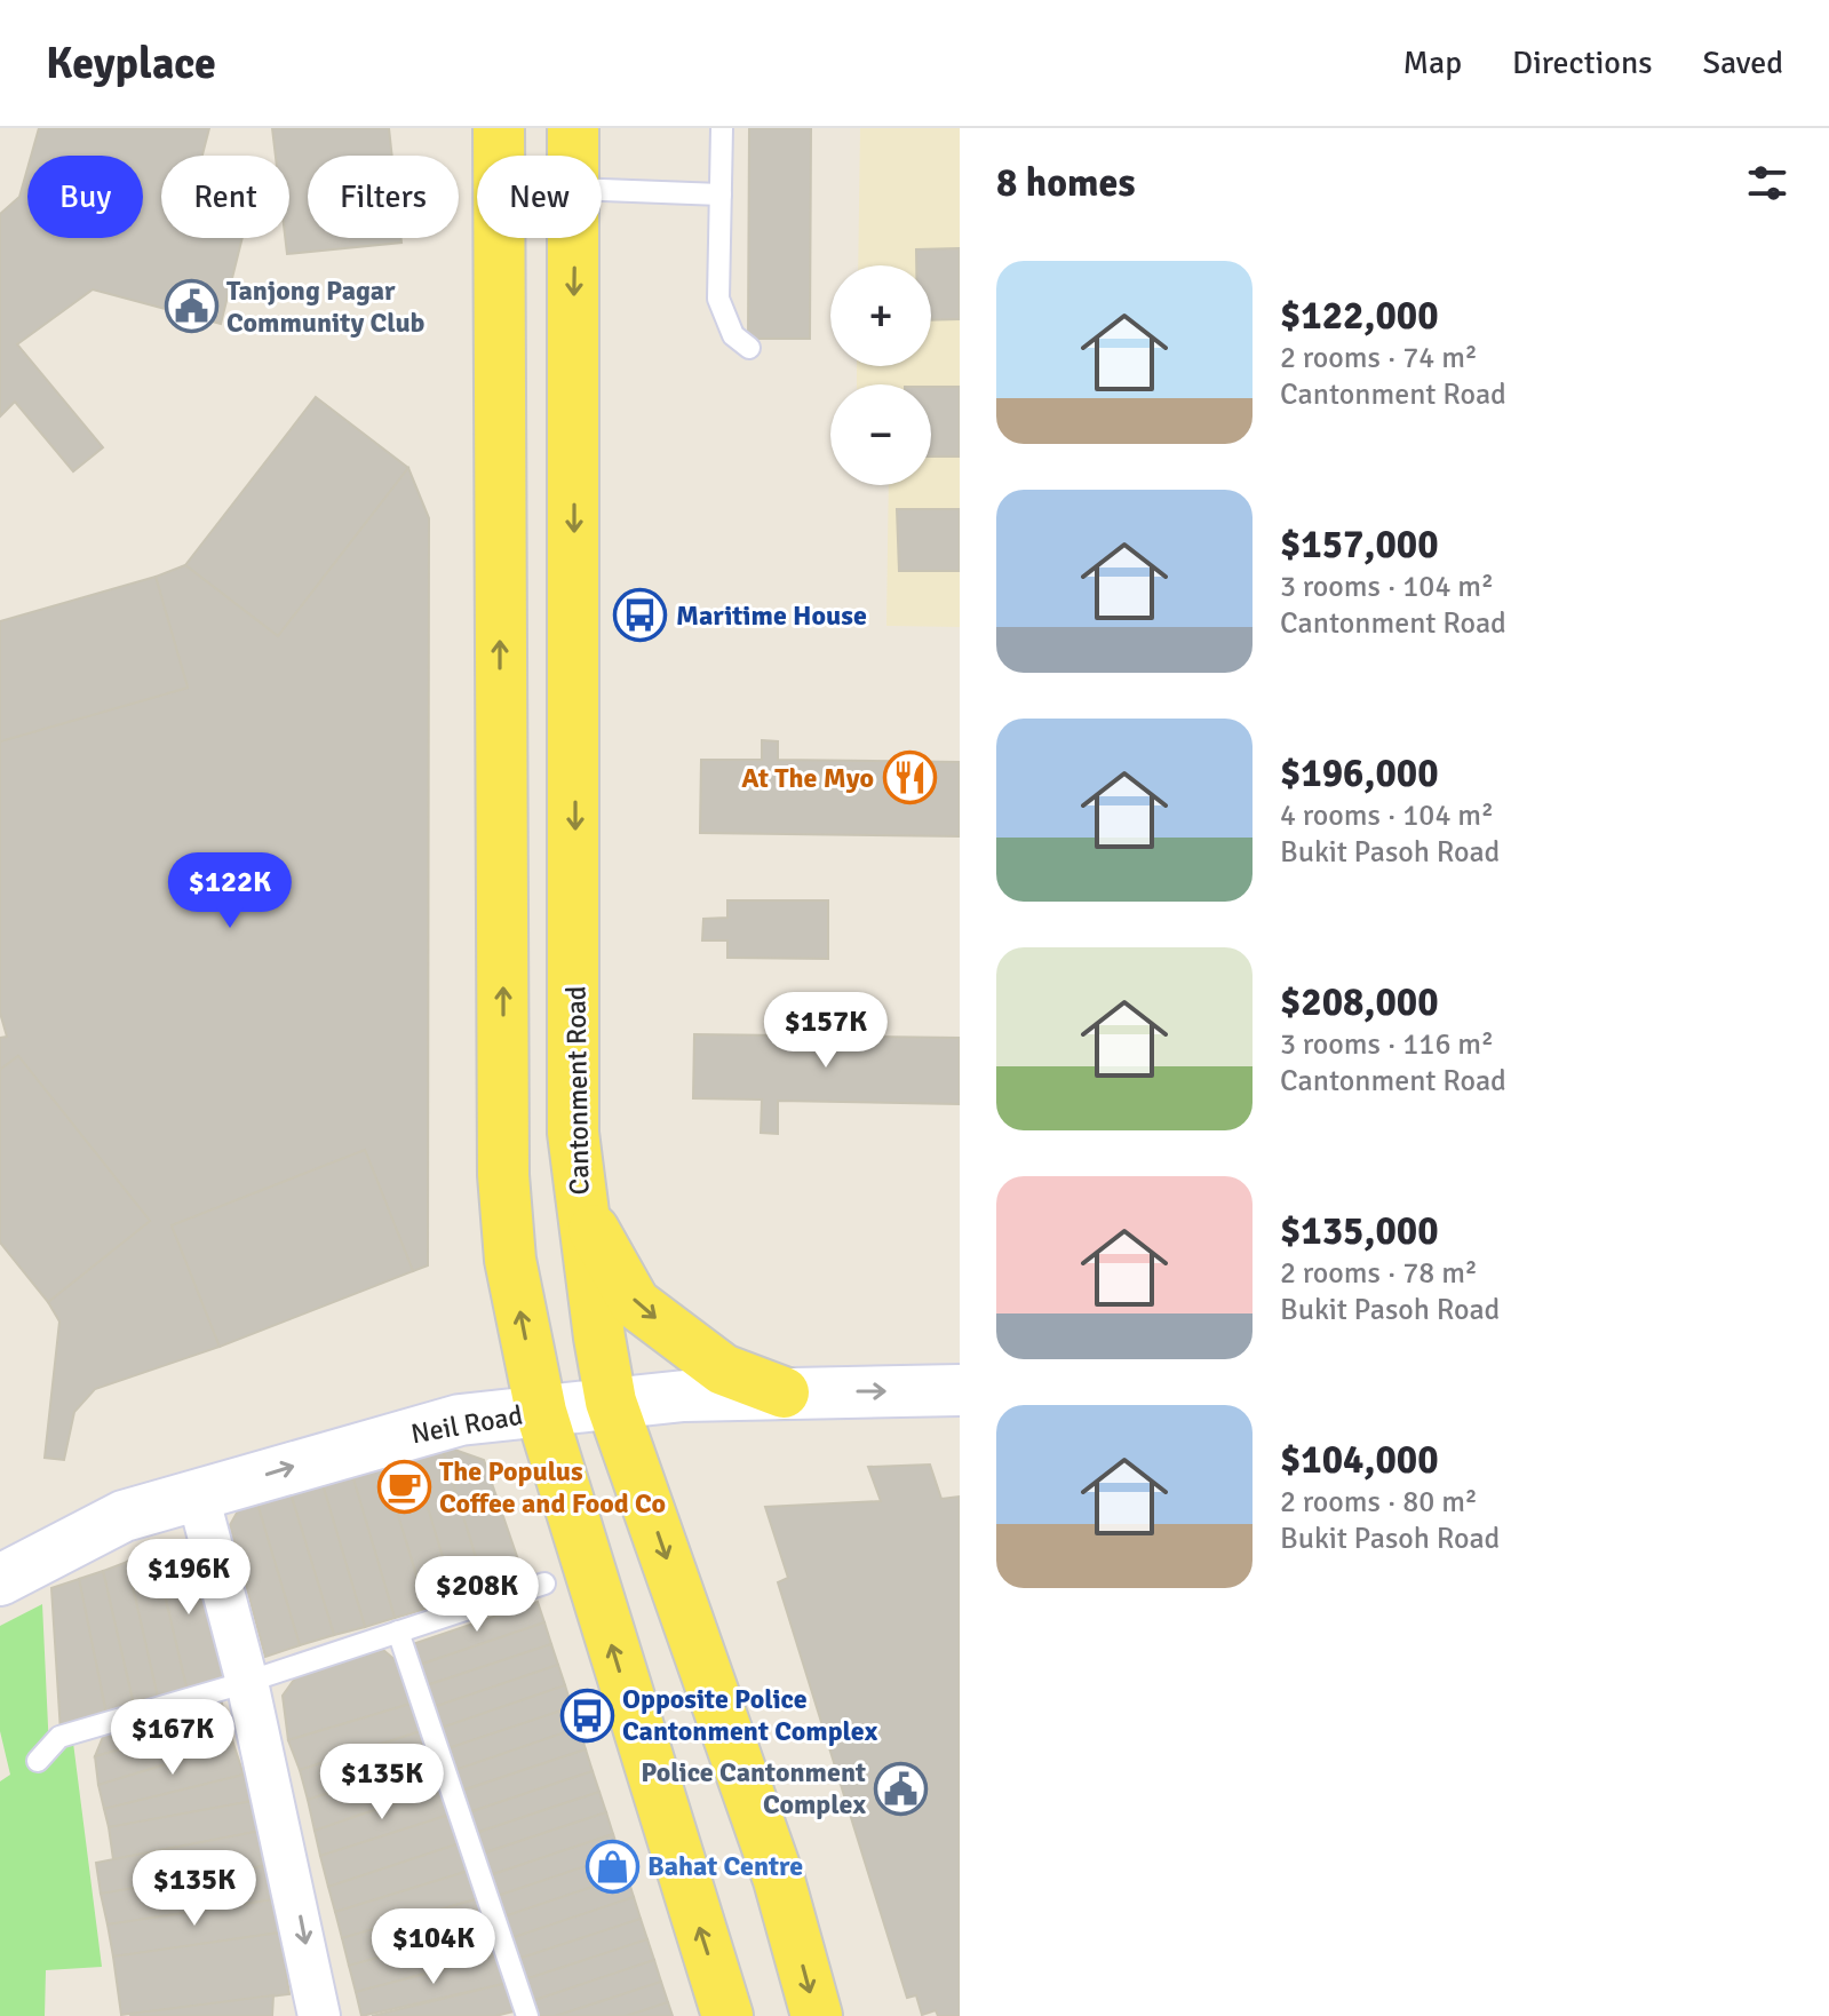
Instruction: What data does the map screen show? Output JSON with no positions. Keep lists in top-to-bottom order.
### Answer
{
  "streets": {
    "main road": ["Cantonment Road", "Neil Road"]
  },
  "crossings": [
    ["Cantonment Road", "Neil Road"]
  ],
  "one_way": ["Neil Road"],
  "places": {
    "public building": ["Tanjong Pagar Community Club", "Police Cantonment Complex"],
    "bus stop": ["Maritime House", "Opposite Police Cantonment Complex"],
    "restaurant": ["At The Myo"],
    "cafe": ["The Populus Coffee and Food Co"],
    "shop": ["Bahat Centre"]
  },
  "page": {
    "header": "Keyplace",
    "nav": ["Map", "Directions", "Saved"],
    "heading": "8 homes",
    "chip": [
      "Buy",
      "Rent",
      "Filters",
      "New"
    ],
    "list": [
      {
        "name": "$122,000",
        "note": "2 rooms · 74 m² · Cantonment Road"
      },
      {
        "name": "$157,000",
        "note": "3 rooms · 104 m² · Cantonment Road"
      },
      {
        "name": "$196,000",
        "note": "4 rooms · 104 m² · Bukit Pasoh Road"
      },
      {
        "name": "$208,000",
        "note": "3 rooms · 116 m² · Cantonment Road"
      },
      {
        "name": "$135,000",
        "note": "2 rooms · 78 m² · Bukit Pasoh Road"
      },
      {
        "name": "$104,000",
        "note": "2 rooms · 80 m² · Bukit Pasoh Road"
      }
    ],
    "map_buttons": ["+", "−"],
    "price": [
      "$122K",
      "$157K",
      "$196K",
      "$208K",
      "$167K",
      "$135K",
      "$135K",
      "$104K"
    ]
  }
}
